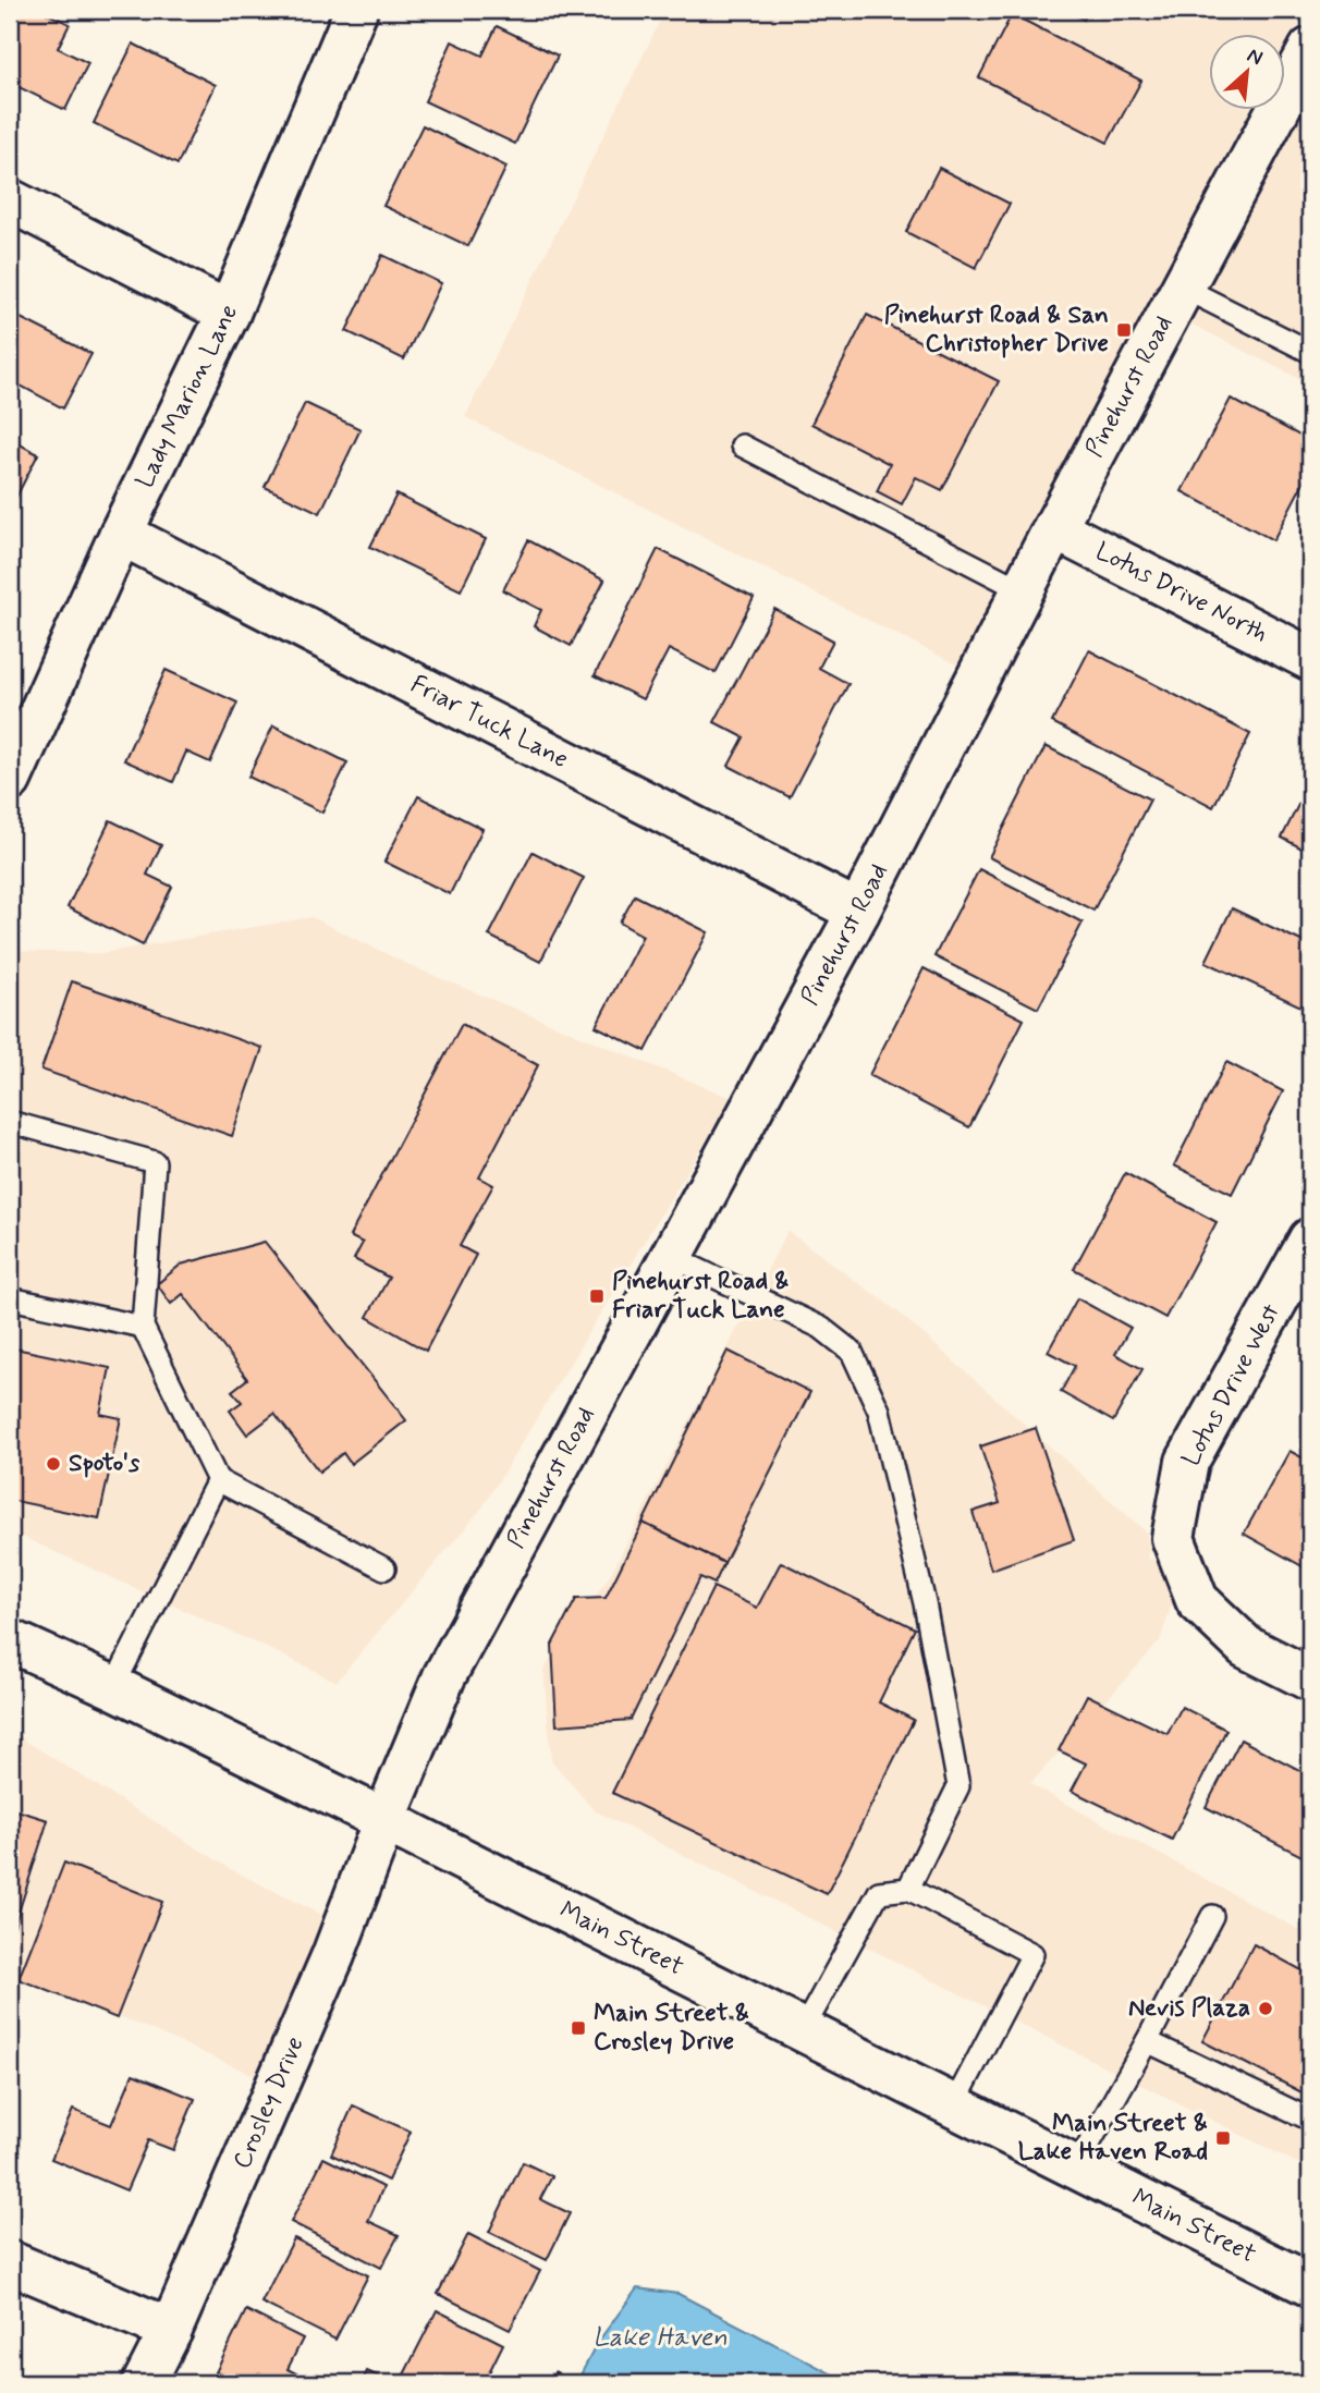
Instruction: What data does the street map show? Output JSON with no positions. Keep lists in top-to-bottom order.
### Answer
{
  "streets": {
    "street": [
      "Pinehurst Road",
      "Lady Marion Lane",
      "Lotus Drive North",
      "Friar Tuck Lane",
      "Lotus Drive West",
      "Main Street",
      "Crosley Drive"
    ]
  },
  "crossings": [
    ["Pinehurst Road", "Lotus Drive North"],
    ["Pinehurst Road", "Friar Tuck Lane"],
    ["Pinehurst Road", "Main Street"],
    ["Pinehurst Road", "Crosley Drive"],
    ["Lady Marion Lane", "Friar Tuck Lane"],
    ["Main Street", "Crosley Drive"]
  ],
  "water": ["Lake Haven"],
  "places": {
    "transit": [
      "Pinehurst Road & San Christopher Drive",
      "Pinehurst Road & Friar Tuck Lane",
      "Main Street & Crosley Drive",
      "Main Street & Lake Haven Road"
    ],
    "other": ["Spoto's", "Nevis Plaza"]
  },
  "north": "top right"
}
